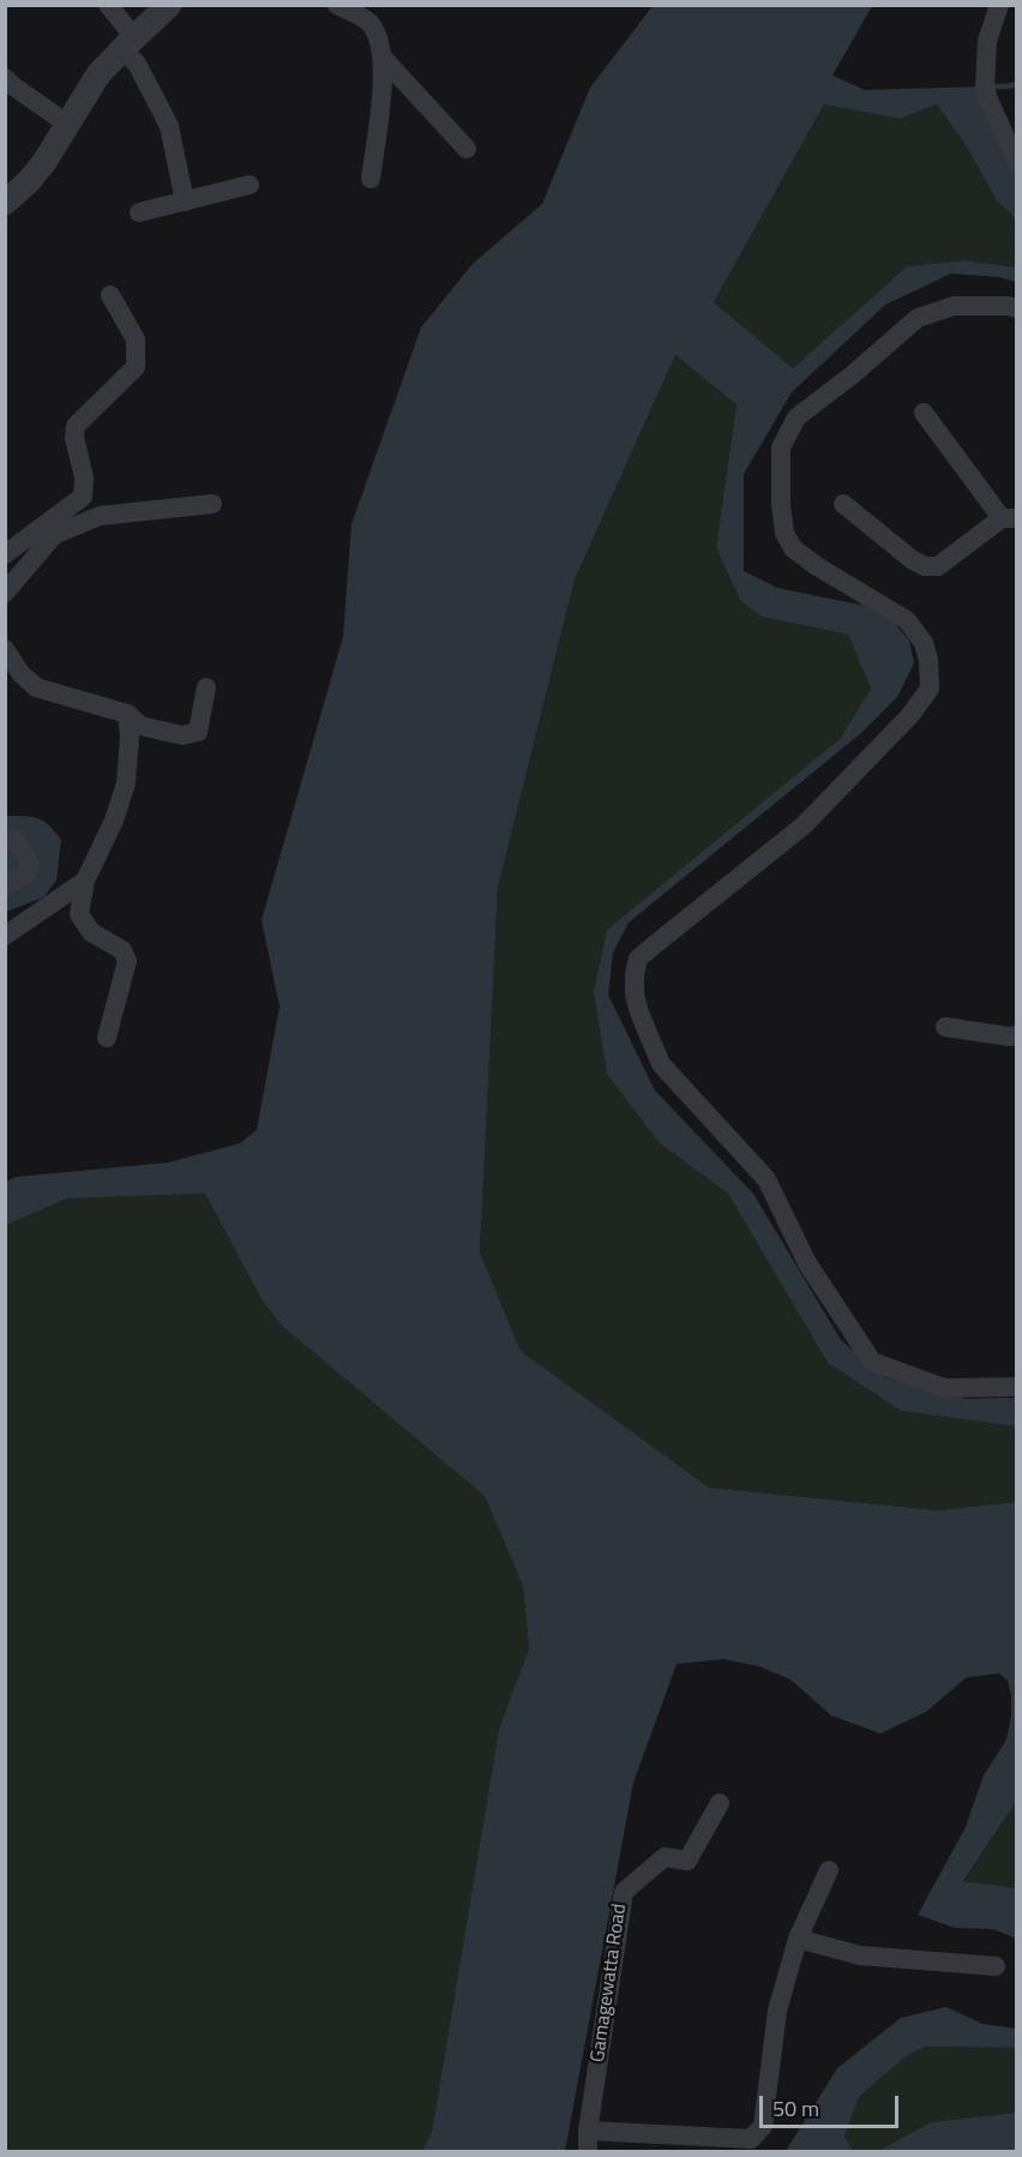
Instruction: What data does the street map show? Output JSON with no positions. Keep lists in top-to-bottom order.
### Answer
{
  "streets": {
    "street": ["Gamagewatta Road"]
  },
  "scale_bar": "50 m"
}
